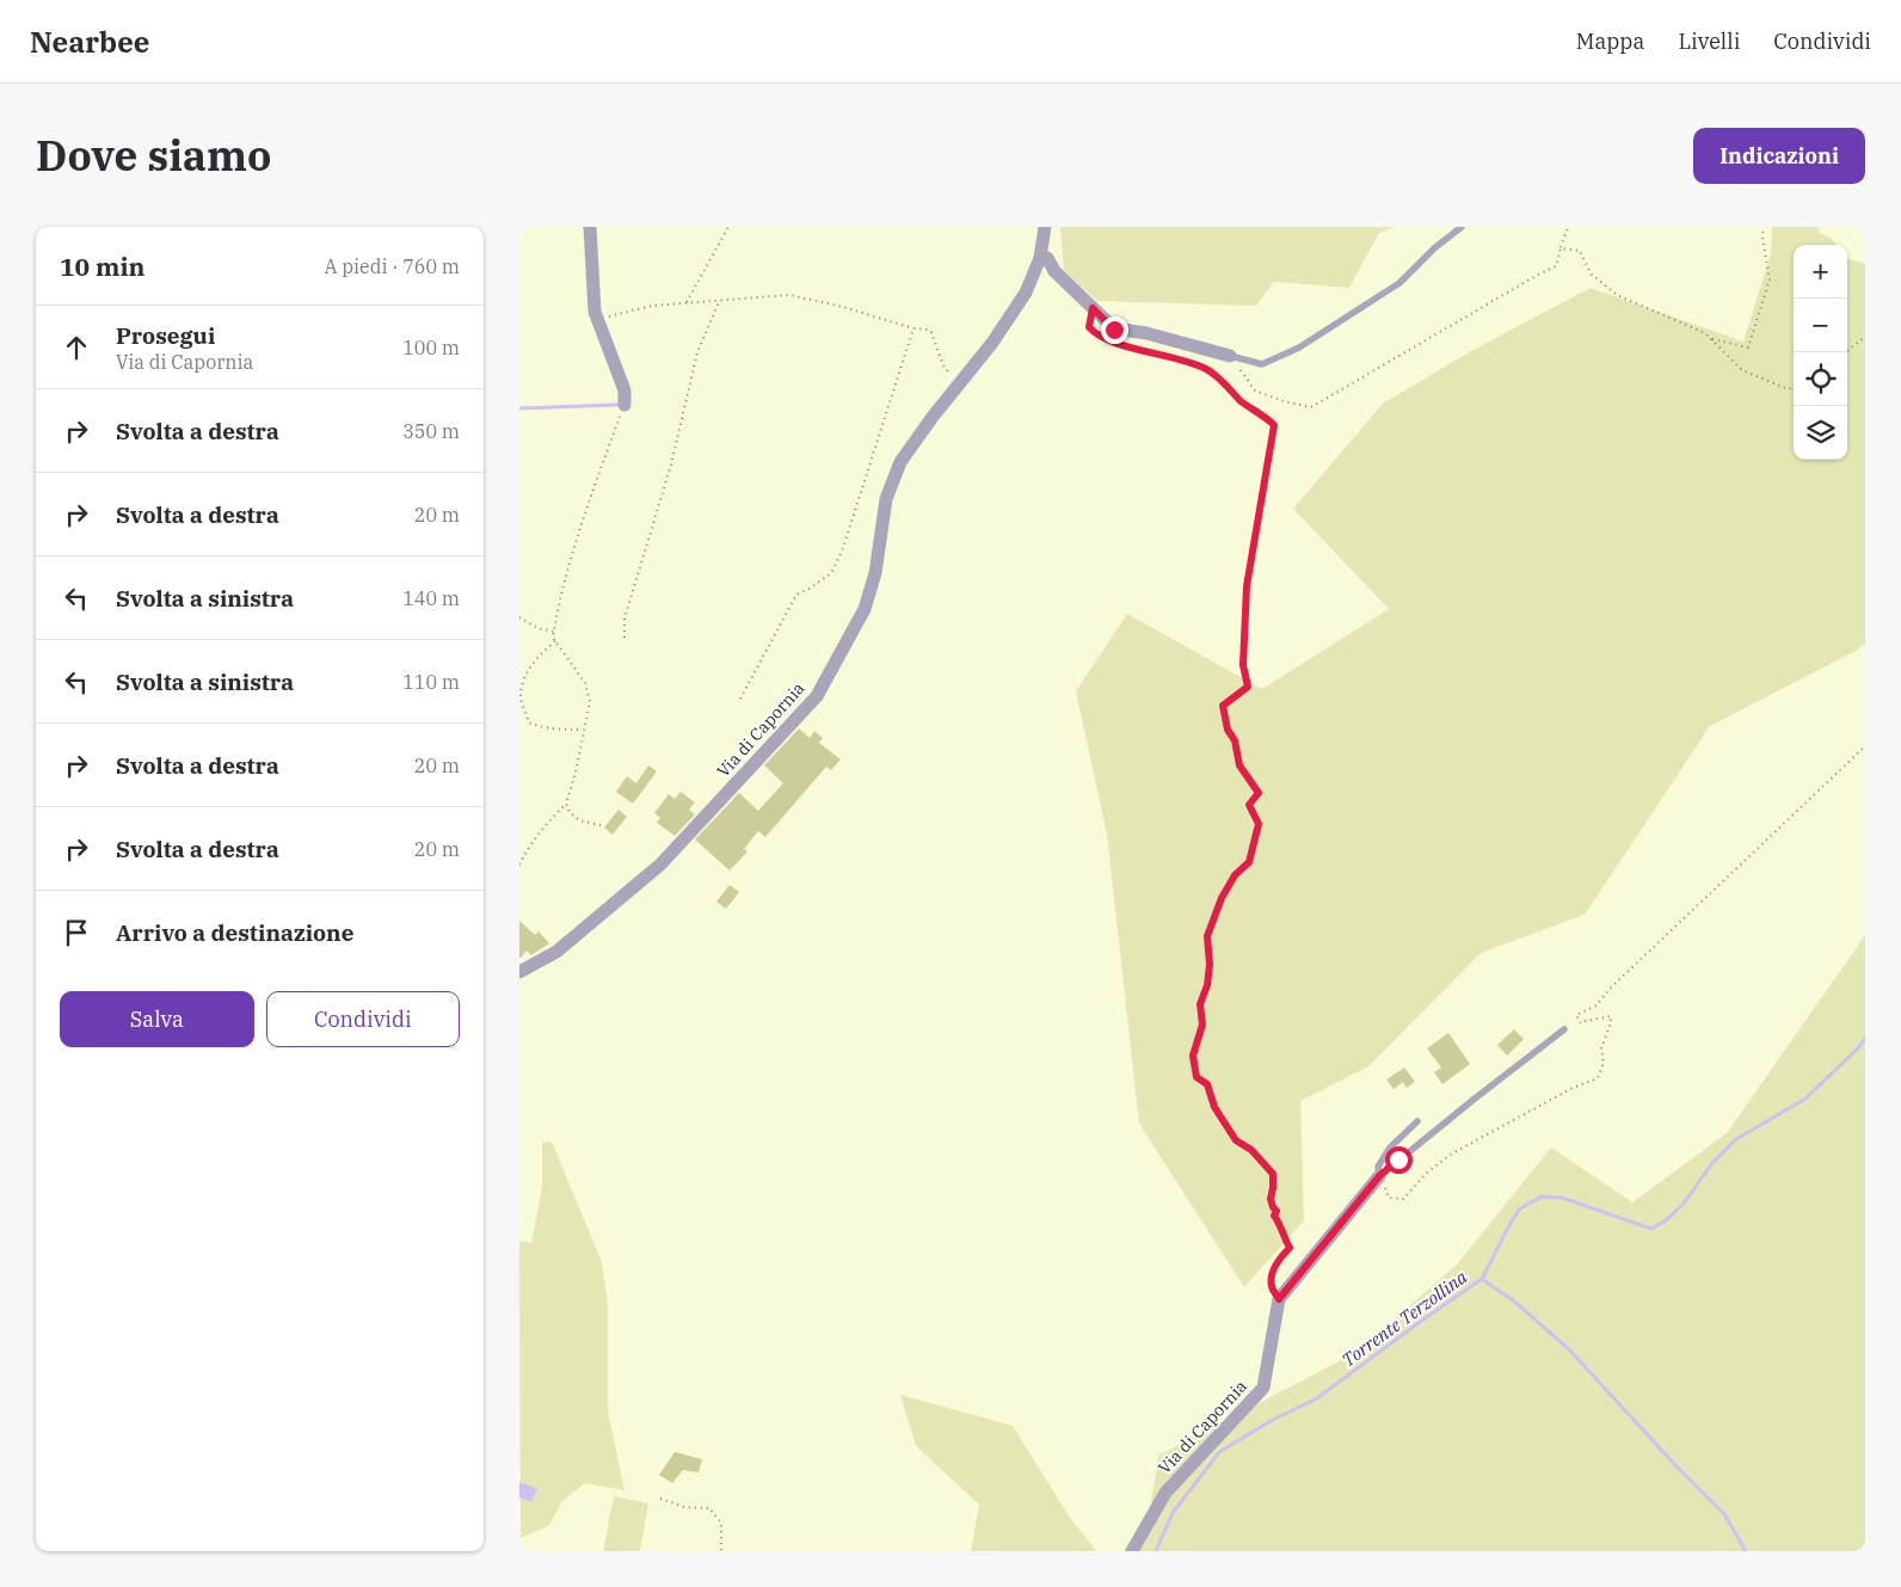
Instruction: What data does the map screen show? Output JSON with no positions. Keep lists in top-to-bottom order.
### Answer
{
  "streets": {
    "street": ["Via di Capornia"]
  },
  "water": ["Torrente Terzollina"],
  "page": {
    "header": "Nearbee",
    "nav": ["Mappa", "Livelli", "Condividi"],
    "title": "Dove siamo",
    "buttons": [
      "Indicazioni",
      ["Salva", "Condividi"]
    ],
    "heading": ["10 min", "A piedi · 760 m"],
    "map_buttons": ["+", "−"],
    "list": [
      ["Prosegui", "Via di Capornia", "100 m"],
      ["Svolta a destra", "350 m"],
      ["Svolta a destra", "20 m"],
      ["Svolta a sinistra", "140 m"],
      ["Svolta a sinistra", "110 m"],
      ["Svolta a destra", "20 m"],
      ["Svolta a destra", "20 m"],
      "Arrivo a destinazione"
    ]
  }
}
